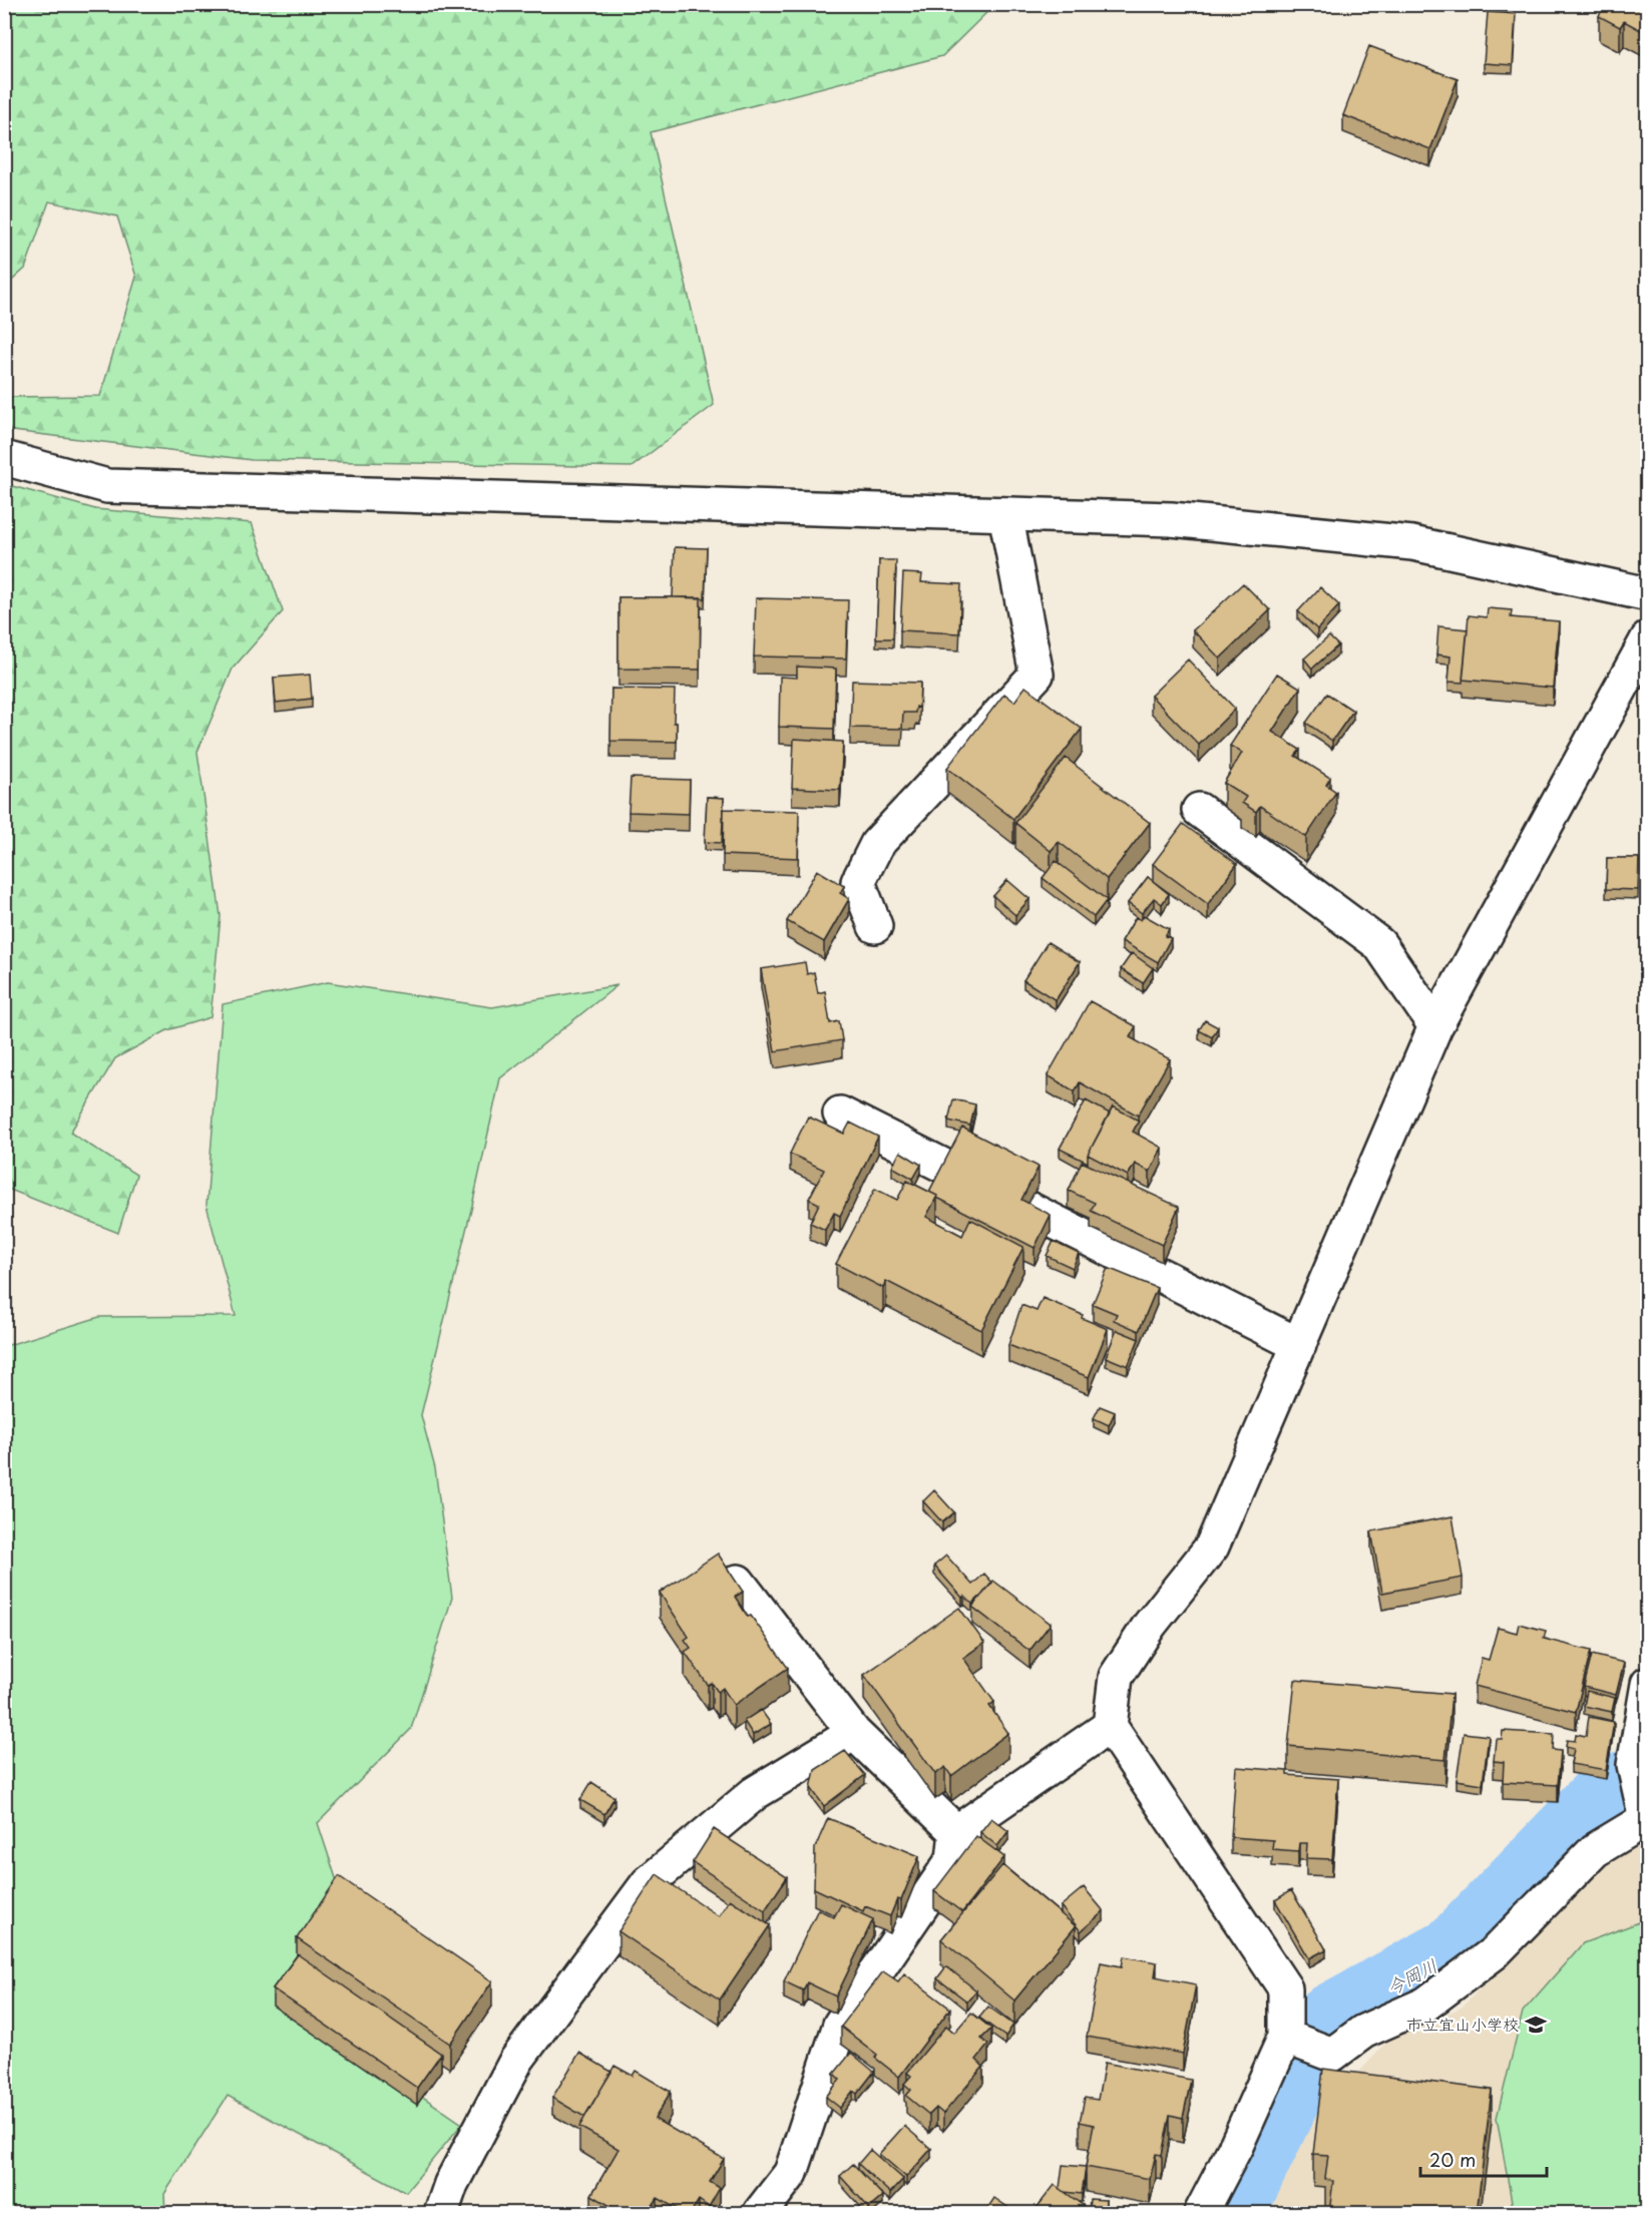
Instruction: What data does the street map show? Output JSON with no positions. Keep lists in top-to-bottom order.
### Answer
{
  "water": ["今岡川"],
  "places": {
    "school or university": ["市立宜山小学校"]
  },
  "scale_bar": "20 m"
}
